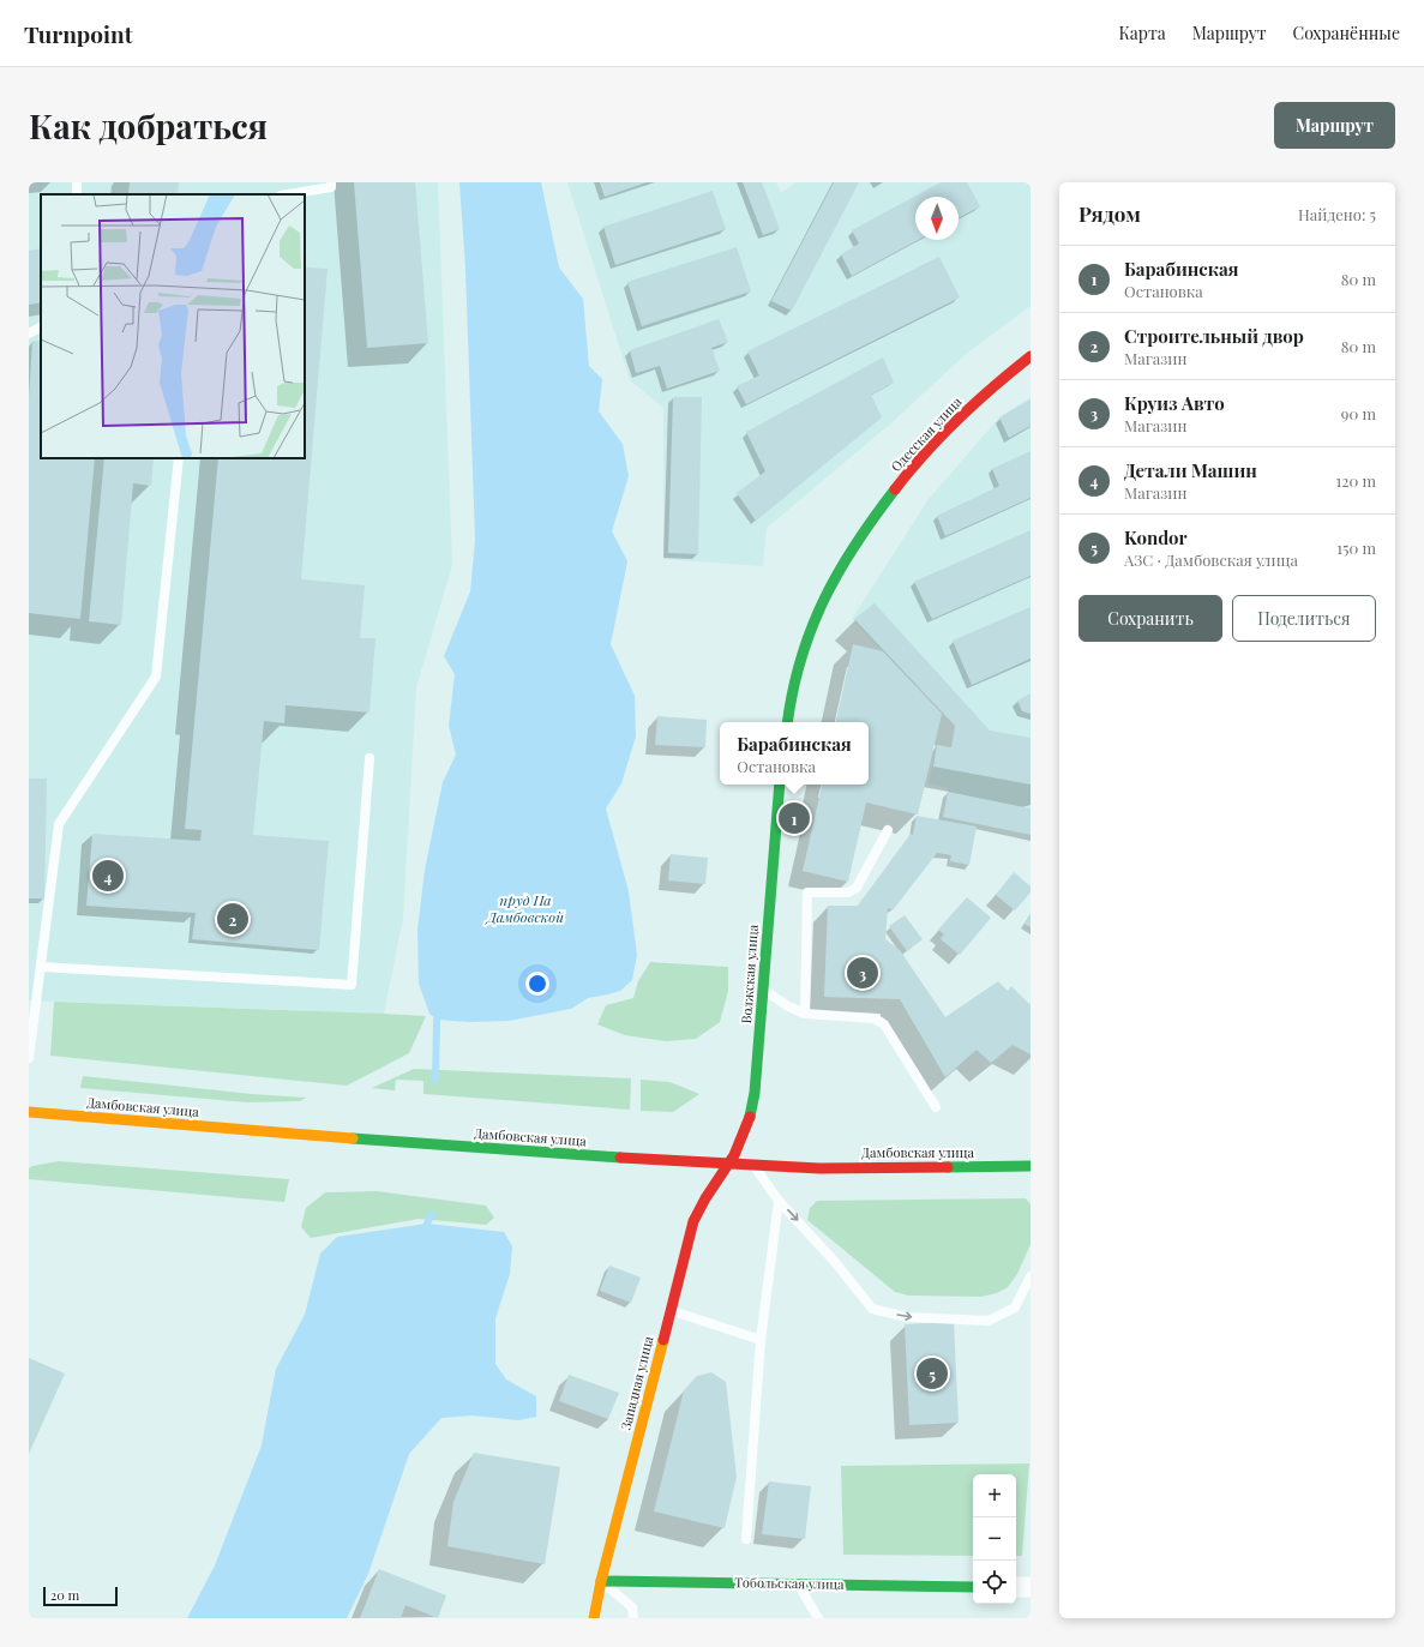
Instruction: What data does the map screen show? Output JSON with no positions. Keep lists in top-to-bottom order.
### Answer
{
  "streets": {
    "street": [
      "Одесская улица",
      "Волжская улица",
      "Дамбовская улица",
      "Западная улица",
      "Тобольская улица"
    ]
  },
  "crossings": [
    ["Волжская улица", "Дамбовская улица"],
    ["Волжская улица", "Западная улица"],
    ["Дамбовская улица", "Западная улица"],
    ["Западная улица", "Тобольская улица"]
  ],
  "water": ["пруд На Дамбовской"],
  "scale_bar": "20 m",
  "north": "bottom",
  "page": {
    "header": "Turnpoint",
    "nav": ["Карта", "Маршрут", "Сохранённые"],
    "buttons": [
      "Маршрут",
      ["Сохранить", "Поделиться"]
    ],
    "title": "Как добраться",
    "heading": ["Рядом", "Найдено: 5"],
    "list": [
      {
        "mark": "1",
        "name": "Барабинская",
        "note": "Остановка",
        "value": "80 m"
      },
      {
        "mark": "2",
        "name": "Строительный двор",
        "note": "Магазин",
        "value": "80 m"
      },
      {
        "mark": "3",
        "name": "Круиз Авто",
        "note": "Магазин",
        "value": "90 m"
      },
      {
        "mark": "4",
        "name": "Детали Машин",
        "note": "Магазин",
        "value": "120 m"
      },
      {
        "mark": "5",
        "name": "Kondor",
        "note": "АЗС · Дамбовская улица",
        "value": "150 m"
      }
    ],
    "popup": ["Барабинская", "Остановка"],
    "pins": [
      "1",
      "4",
      "2",
      "3",
      "5"
    ],
    "map_buttons": ["+", "−"],
    "scale": "20 m"
  }
}
